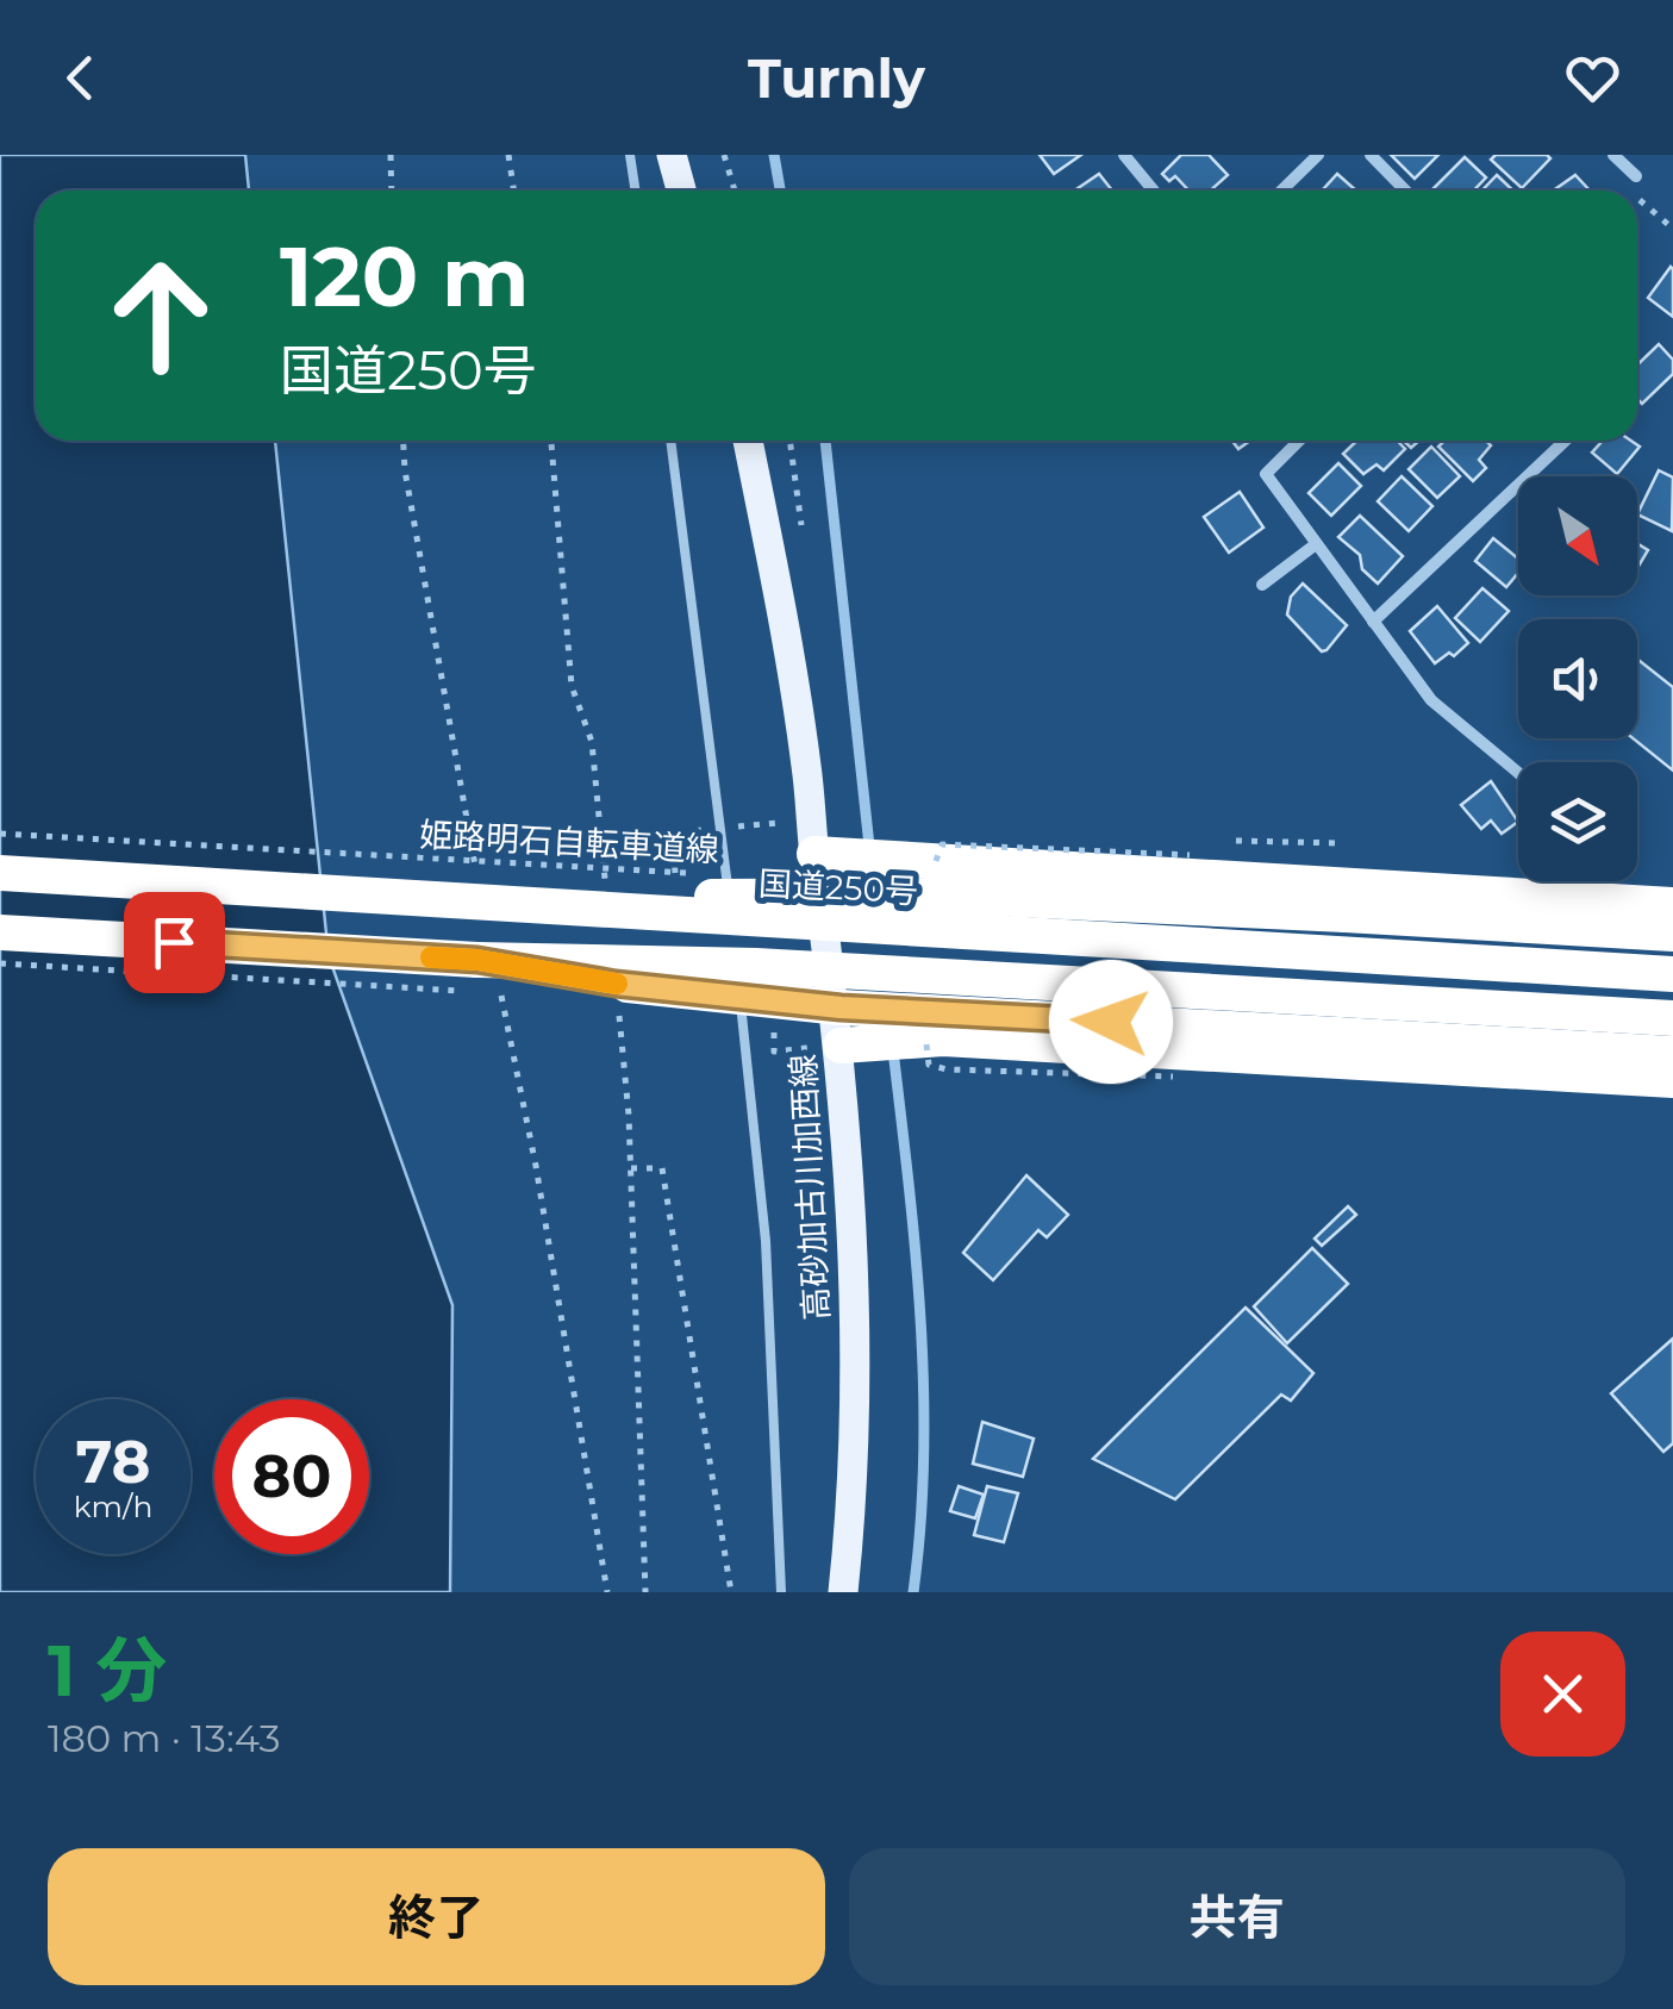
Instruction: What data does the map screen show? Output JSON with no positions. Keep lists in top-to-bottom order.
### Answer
{
  "streets": {
    "highway": ["国道250号"],
    "main road": ["高砂加古川加西線"],
    "path": ["姫路明石自転車道線"]
  },
  "north": "bottom right",
  "page": {
    "header": "Turnly",
    "turn": ["120 m", "国道250号"],
    "speed": "78 km/h",
    "limit": "80",
    "heading": ["1 分", "180 m · 13:43"],
    "buttons": ["終了", "共有"]
  }
}
